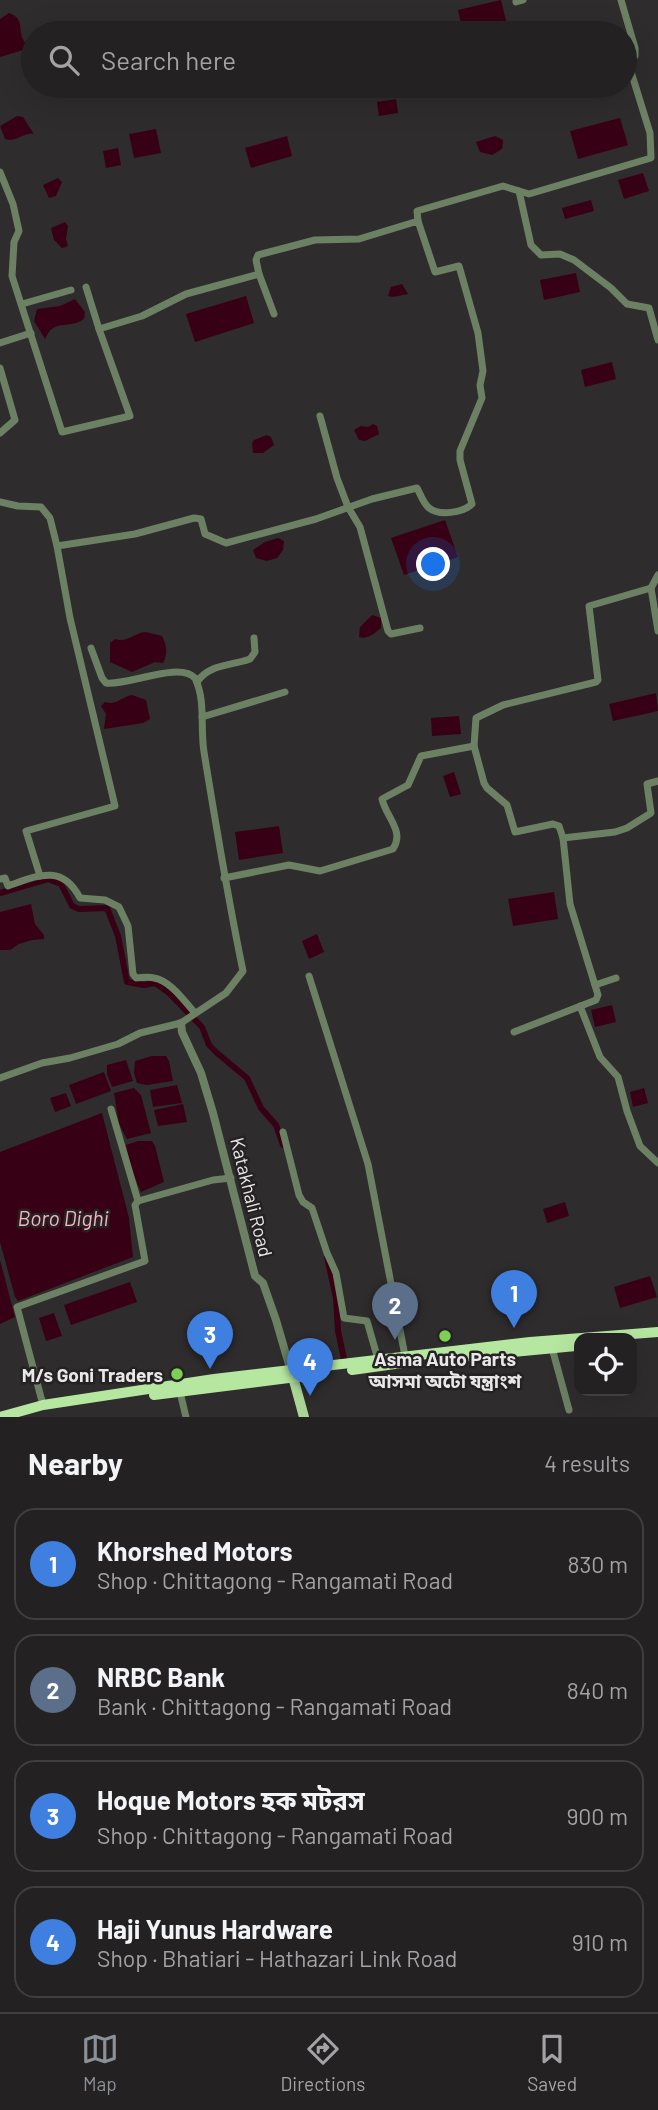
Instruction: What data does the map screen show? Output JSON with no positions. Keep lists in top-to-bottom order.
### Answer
{
  "streets": {
    "street": ["Katakhali Road"]
  },
  "water": ["Boro Dighi"],
  "places": ["Asma Auto Parts আসমা অটো যন্ত্রাংশ", "M/s Goni Traders"],
  "page": {
    "search": "Search here",
    "pins": [
      "1",
      "2",
      "3",
      "4"
    ],
    "heading": ["Nearby", "4 results"],
    "list": [
      {
        "mark": "1",
        "name": "Khorshed Motors",
        "note": "Shop · Chittagong - Rangamati Road",
        "value": "830 m"
      },
      {
        "mark": "2",
        "name": "NRBC Bank",
        "note": "Bank · Chittagong - Rangamati Road",
        "value": "840 m"
      },
      {
        "mark": "3",
        "name": "Hoque Motors হক মটরস",
        "note": "Shop · Chittagong - Rangamati Road",
        "value": "900 m"
      },
      {
        "mark": "4",
        "name": "Haji Yunus Hardware",
        "note": "Shop · Bhatiari - Hathazari Link Road",
        "value": "910 m"
      }
    ],
    "nav": ["Map", "Directions", "Saved"]
  }
}
